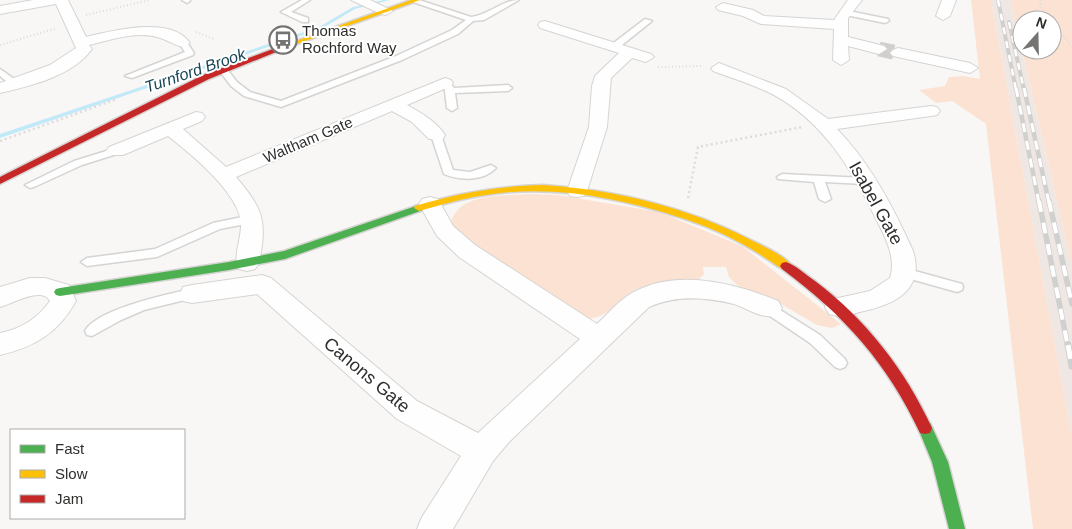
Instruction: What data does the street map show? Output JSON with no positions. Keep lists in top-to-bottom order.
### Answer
{
  "streets": {
    "street": ["Waltham Gate", "Isabel Gate", "Canons Gate"]
  },
  "water": ["Turnford Brook"],
  "places": {
    "bus stop": ["Thomas Rochford Way"]
  },
  "legend": ["Fast", "Slow", "Jam"],
  "north": "top"
}
